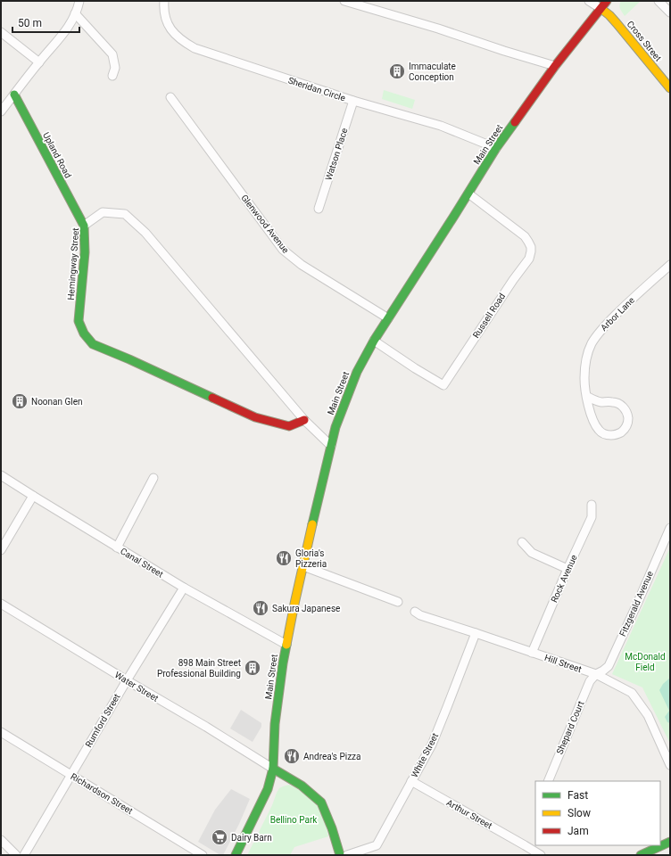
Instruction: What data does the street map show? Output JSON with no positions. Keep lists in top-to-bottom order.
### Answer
{
  "streets": {
    "main road": [
      "Cross Street",
      "Main Street",
      "Upland Road",
      "Hemingway Street"
    ],
    "street": [
      "Sheridan Circle",
      "Watson Place",
      "Glenwood Avenue",
      "Arbor Lane",
      "Russell Road",
      "Canal Street",
      "Rock Avenue",
      "Fitzgerald Avenue",
      "Hill Street",
      "Water Street",
      "Rumford Street",
      "Shepard Court",
      "White Street",
      "Richardson Street",
      "Arthur Street"
    ]
  },
  "crossings": [
    ["Cross Street", "Main Street"],
    ["Sheridan Circle", "Main Street"],
    ["Sheridan Circle", "Watson Place"],
    ["Main Street", "Glenwood Avenue"],
    ["Main Street", "Hemingway Street"],
    ["Main Street", "Russell Road"],
    ["Main Street", "Canal Street"],
    ["Main Street", "Water Street"],
    ["Upland Road", "Hemingway Street"],
    ["Canal Street", "Rumford Street"],
    ["Rock Avenue", "Hill Street"],
    ["Fitzgerald Avenue", "Hill Street"],
    ["Fitzgerald Avenue", "Shepard Court"],
    ["Hill Street", "Shepard Court"],
    ["Hill Street", "White Street"],
    ["Water Street", "Rumford Street"],
    ["Rumford Street", "Richardson Street"],
    ["White Street", "Arthur Street"]
  ],
  "parks": ["McDonald Field", "Bellino Park"],
  "places": {
    "building": ["Immaculate Conception", "Noonan Glen", "898 Main Street Professional Building"],
    "restaurant": ["Gloria's Pizzeria", "Sakura Japanese", "Andrea's Pizza"],
    "supermarket": ["Dairy Barn"]
  },
  "legend": ["Fast", "Slow", "Jam"],
  "scale_bar": "50 m"
}
